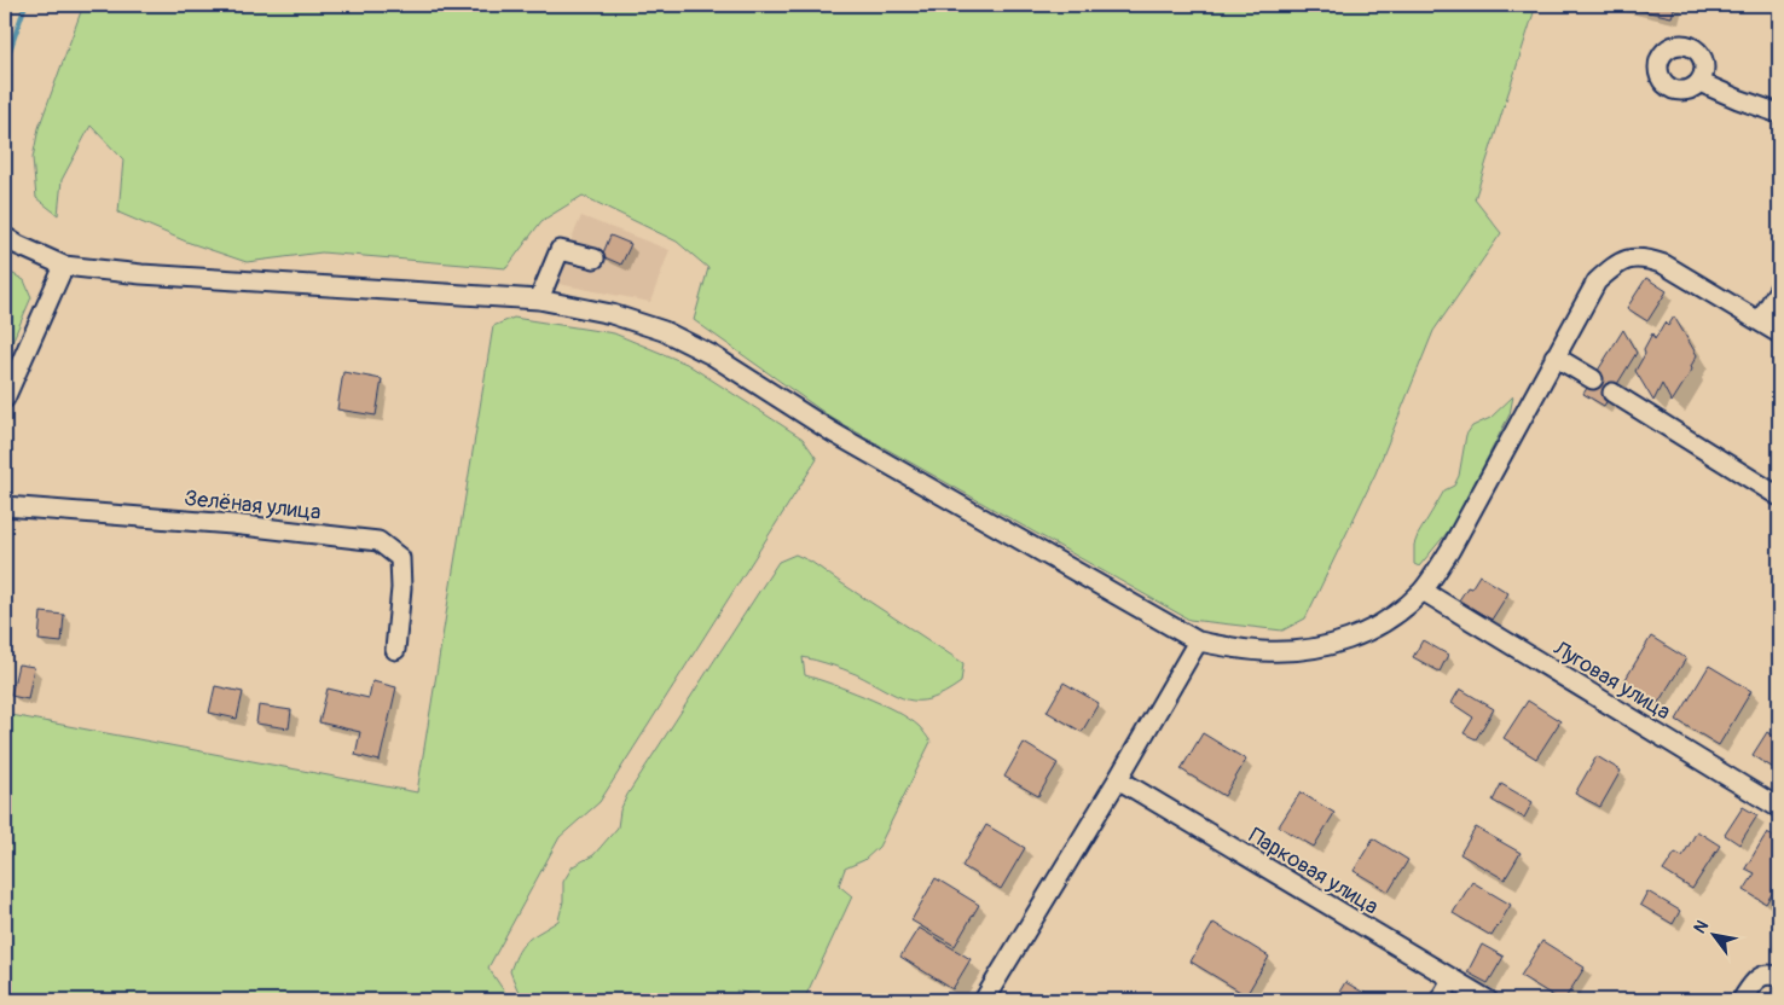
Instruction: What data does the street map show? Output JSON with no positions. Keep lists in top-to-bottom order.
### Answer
{
  "streets": {
    "street": ["Зелёная улица", "Луговая улица", "Парковая улица"]
  },
  "north": "top left"
}
